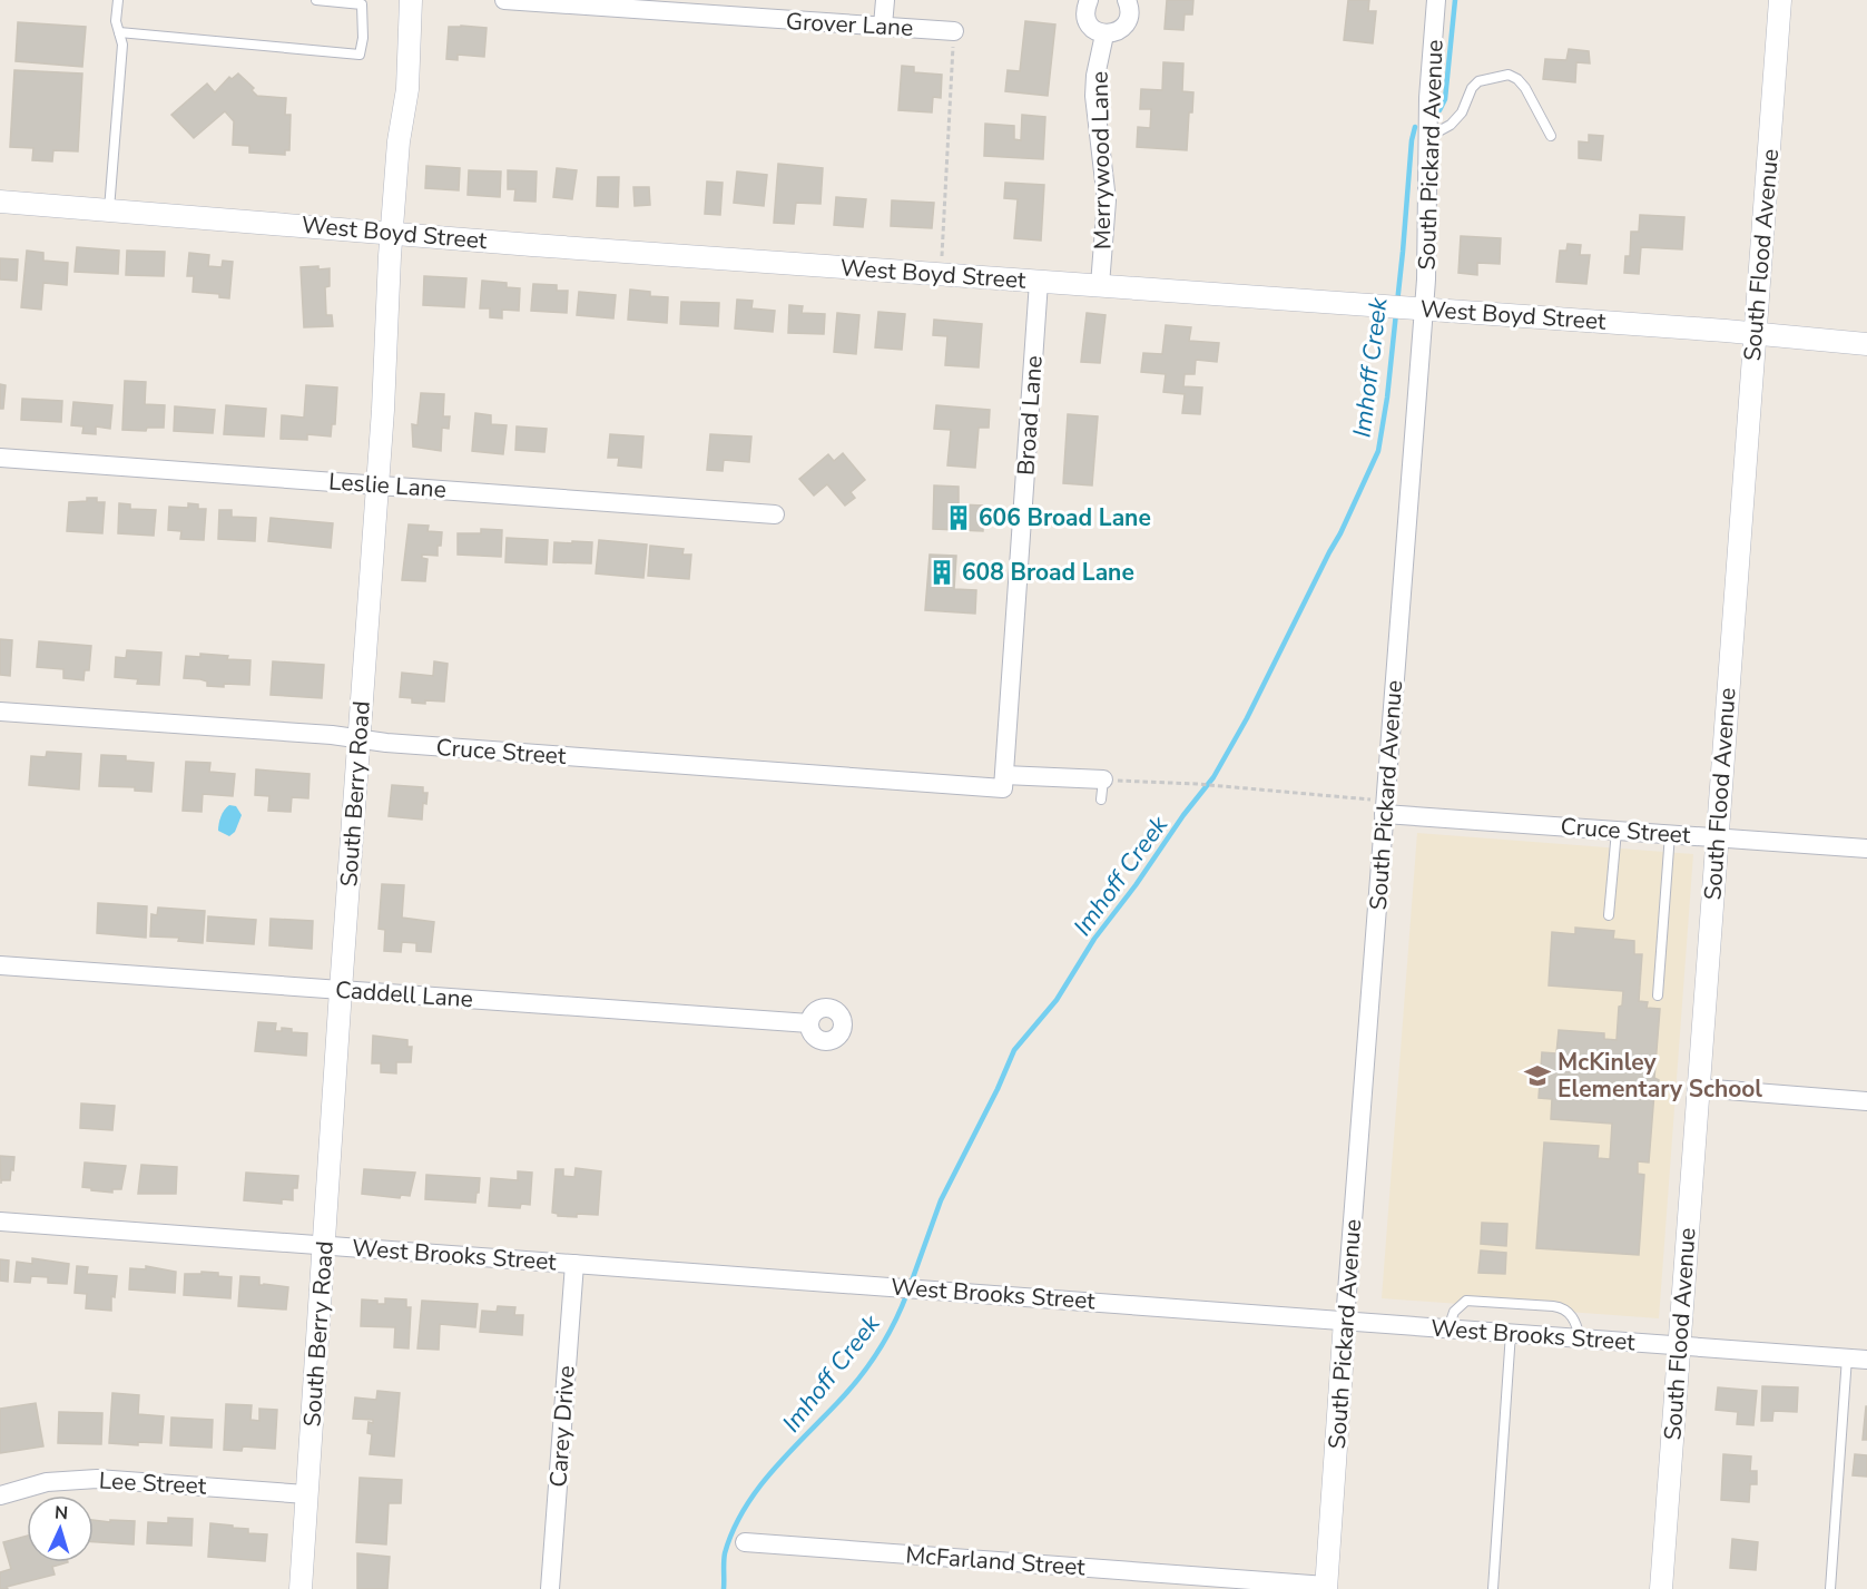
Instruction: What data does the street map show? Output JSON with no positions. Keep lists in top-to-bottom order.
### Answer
{
  "streets": {
    "street": [
      "Grover Lane",
      "South Pickard Avenue",
      "Merrywood Lane",
      "West Boyd Street",
      "South Flood Avenue",
      "Broad Lane",
      "Leslie Lane",
      "Cruce Street",
      "South Berry Road",
      "Caddell Lane",
      "West Brooks Street",
      "Carey Drive",
      "Lee Street",
      "McFarland Street"
    ]
  },
  "crossings": [
    ["South Pickard Avenue", "West Boyd Street"],
    ["South Pickard Avenue", "Cruce Street"],
    ["South Pickard Avenue", "West Brooks Street"],
    ["South Pickard Avenue", "McFarland Street"],
    ["Merrywood Lane", "West Boyd Street"],
    ["West Boyd Street", "South Flood Avenue"],
    ["West Boyd Street", "Broad Lane"],
    ["West Boyd Street", "South Berry Road"],
    ["South Flood Avenue", "Cruce Street"],
    ["South Flood Avenue", "West Brooks Street"],
    ["Broad Lane", "Cruce Street"],
    ["Leslie Lane", "South Berry Road"],
    ["Cruce Street", "South Berry Road"],
    ["South Berry Road", "Caddell Lane"],
    ["South Berry Road", "West Brooks Street"],
    ["South Berry Road", "Lee Street"],
    ["West Brooks Street", "Carey Drive"]
  ],
  "water": ["Imhoff Creek"],
  "places": {
    "building": ["606 Broad Lane", "608 Broad Lane"],
    "school or university": ["McKinley Elementary School"]
  },
  "north": "top"
}
